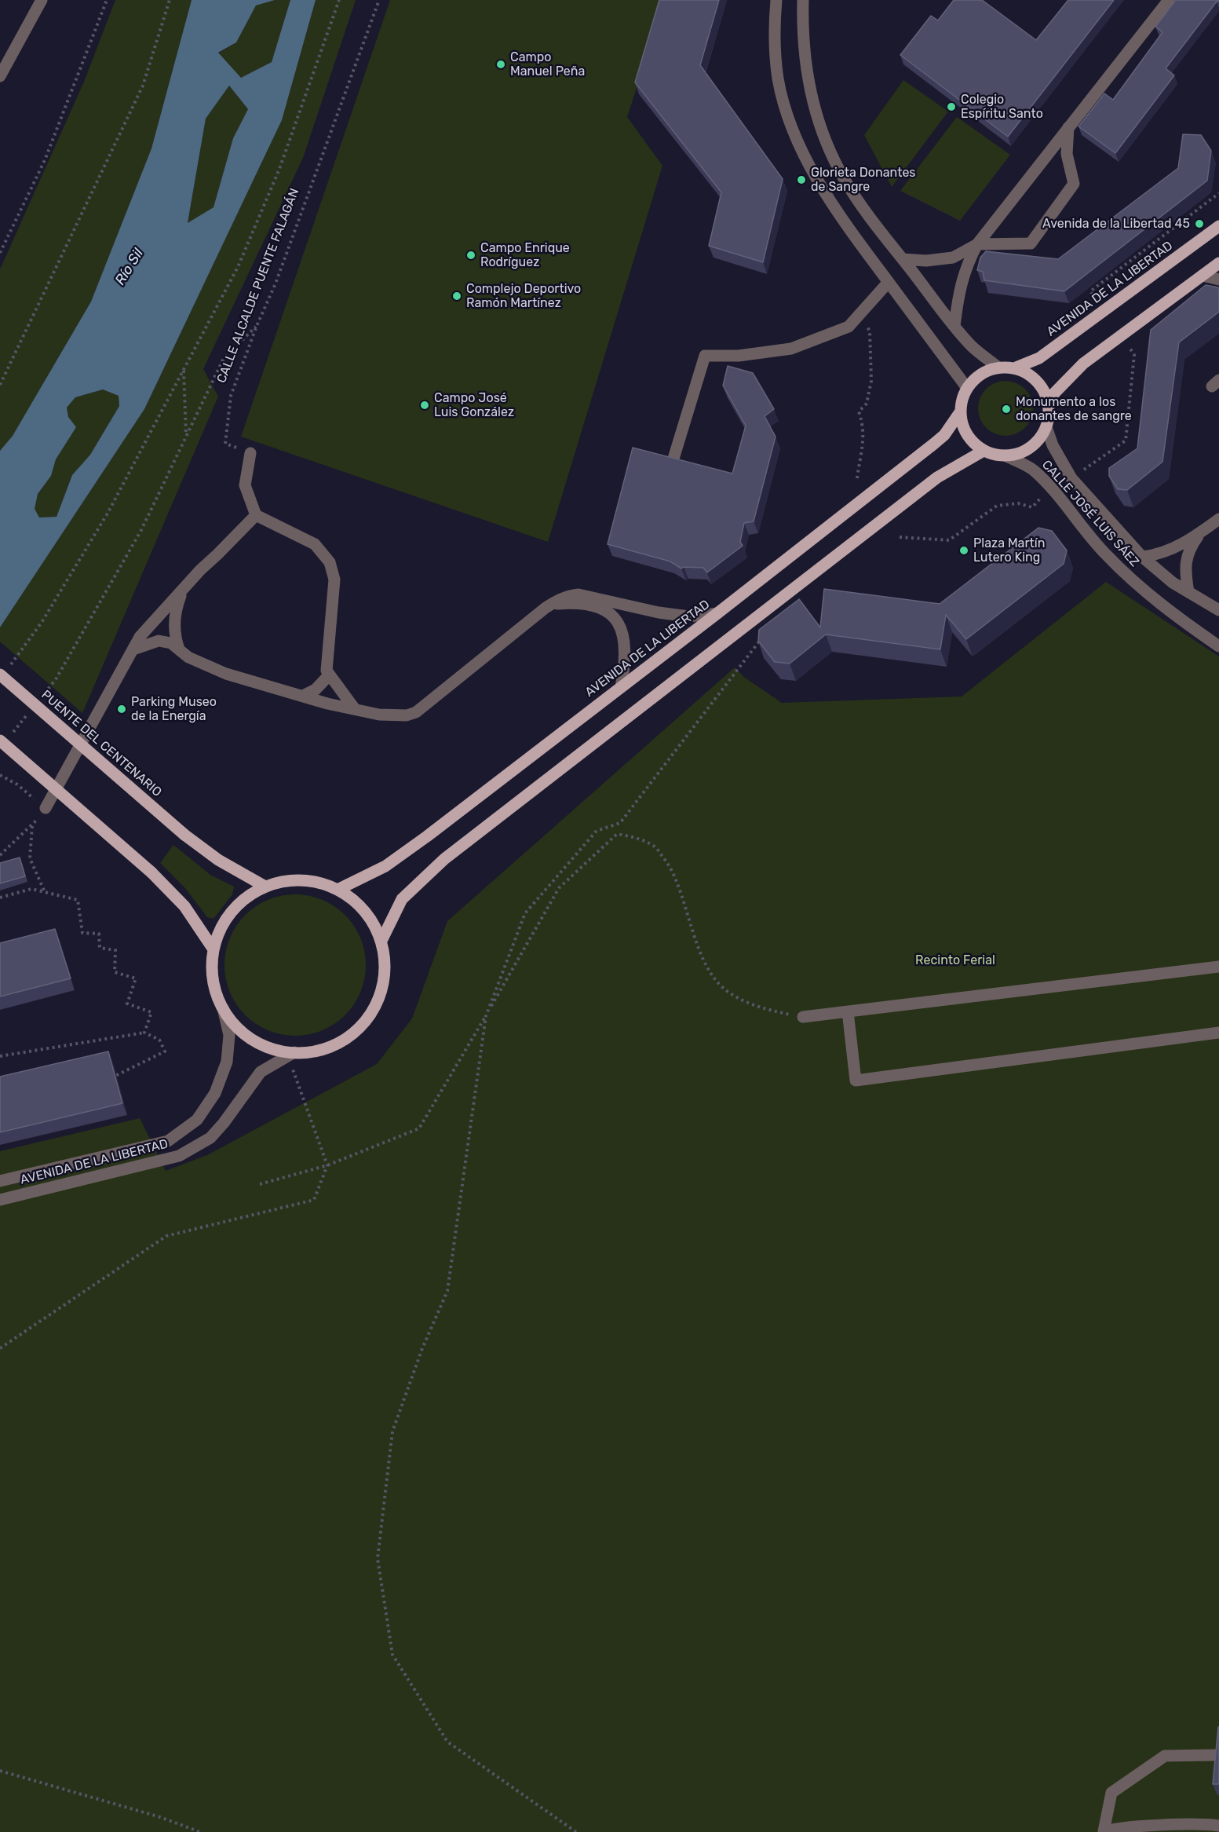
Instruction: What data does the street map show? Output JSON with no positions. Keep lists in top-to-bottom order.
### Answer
{
  "streets": {
    "main road": ["AVENIDA DE LA LIBERTAD", "PUENTE DEL CENTENARIO"],
    "street": ["CALLE JOSÉ LUIS SÁEZ"],
    "path": ["CALLE ALCALDE PUENTE FALAGÁN"]
  },
  "crossings": [
    ["AVENIDA DE LA LIBERTAD", "CALLE JOSÉ LUIS SÁEZ"]
  ],
  "water": ["Río Sil"],
  "parks": ["Recinto Ferial"],
  "places": [
    "Campo Manuel Peña",
    "Colegio Espíritu Santo",
    "Glorieta Donantes de Sangre",
    "Avenida de la Libertad 45",
    "Campo Enrique Rodríguez",
    "Complejo Deportivo Ramón Martínez",
    "Campo José Luis González",
    "Monumento a los donantes de sangre",
    "Plaza Martín Lutero King",
    "Parking Museo de la Energía"
  ]
}
